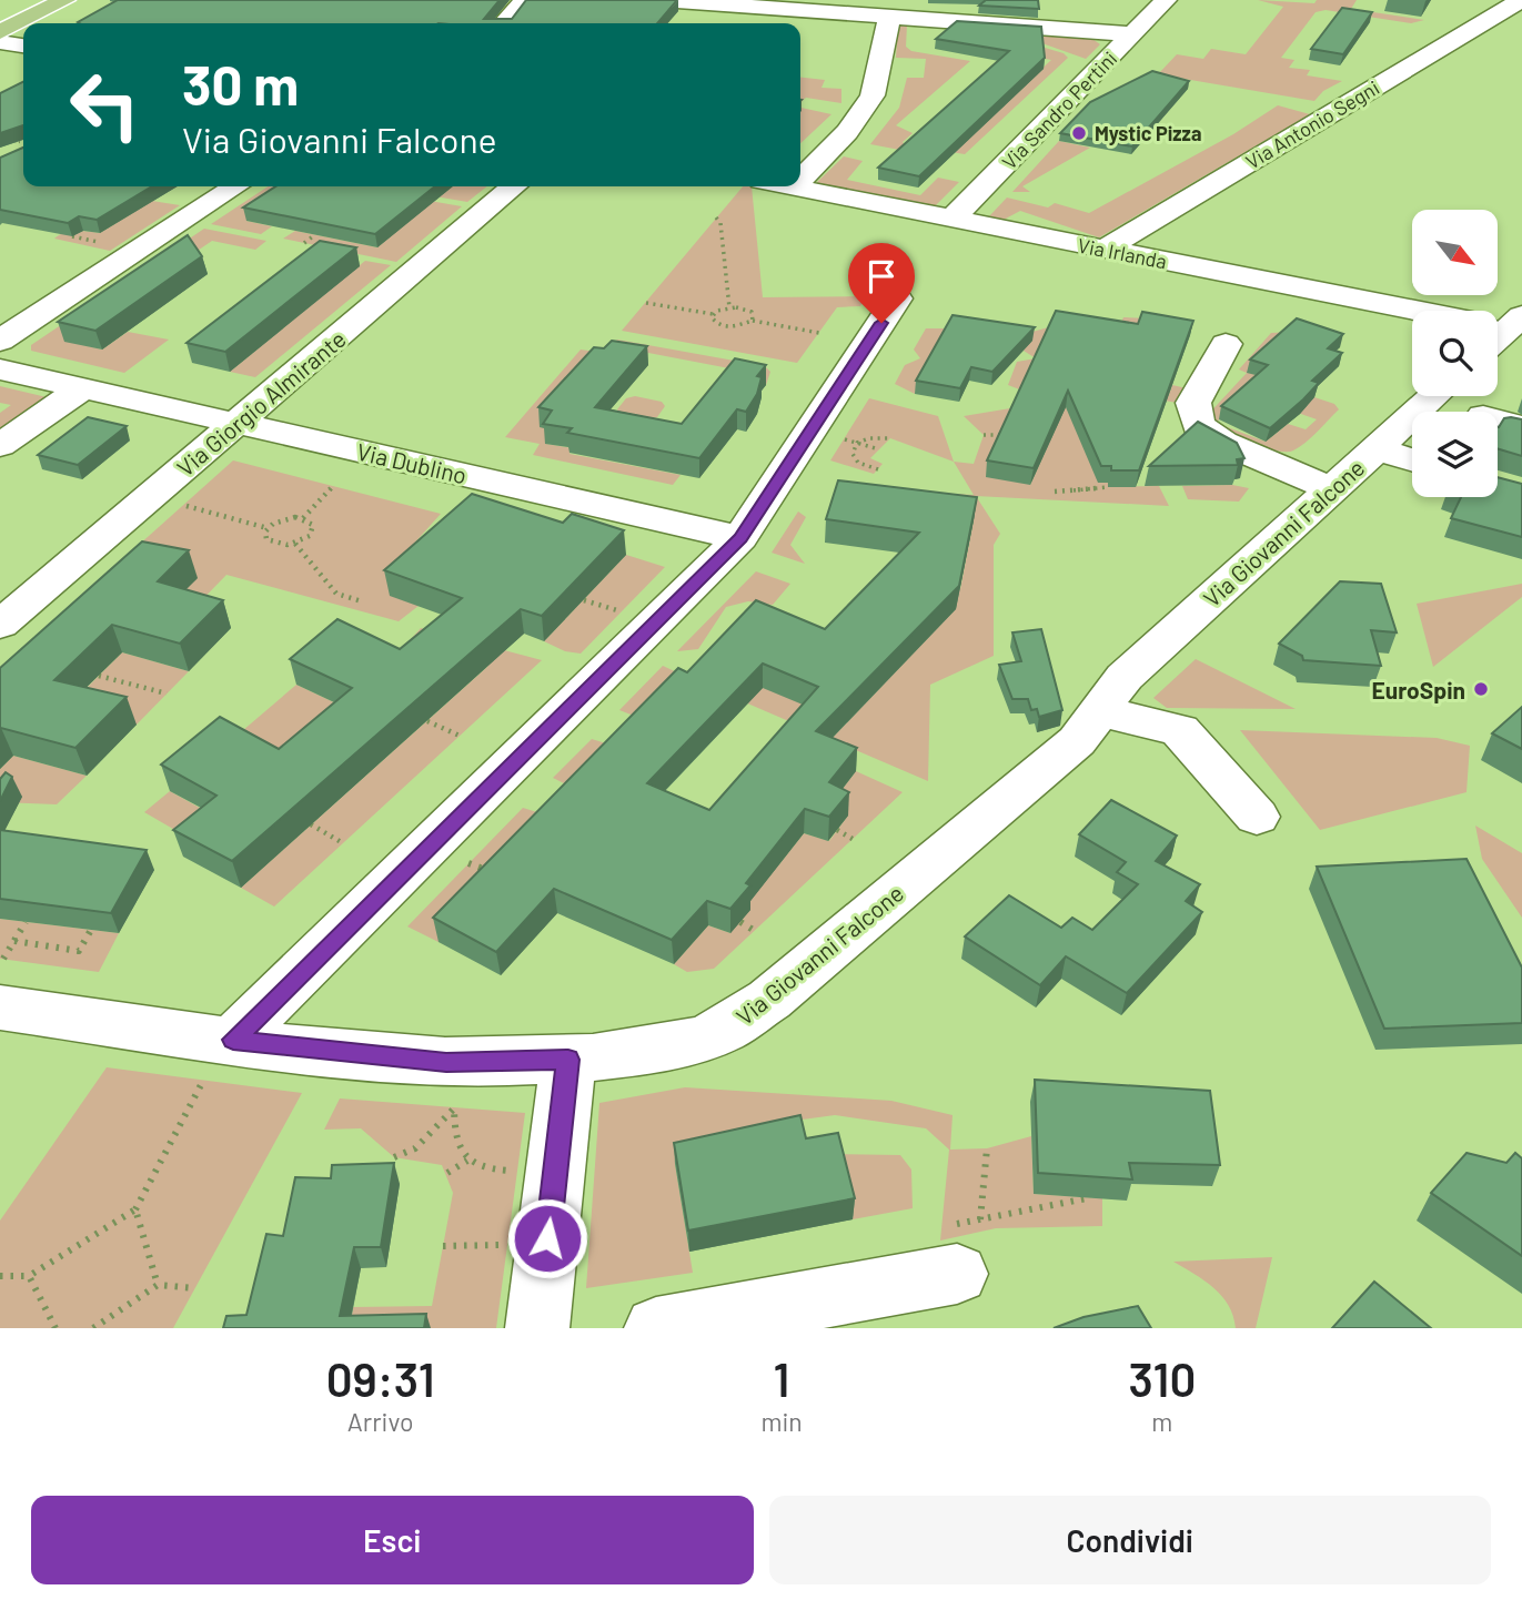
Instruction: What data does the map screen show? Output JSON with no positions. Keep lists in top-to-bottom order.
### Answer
{
  "streets": {
    "street": [
      "Via Sandro Pertini",
      "Via Antonio Segni",
      "Via Irlanda",
      "Via Giorgio Almirante",
      "Via Dublino",
      "Via Giovanni Falcone"
    ]
  },
  "crossings": [
    ["Via Sandro Pertini", "Via Irlanda"],
    ["Via Antonio Segni", "Via Irlanda"],
    ["Via Giorgio Almirante", "Via Dublino"]
  ],
  "places": ["Mystic Pizza", "EuroSpin"],
  "north": "bottom right",
  "page": {
    "turn": ["30 m", "Via Giovanni Falcone"],
    "eta": [
      "09:31",
      "Arrivo",
      "1",
      "min",
      "310",
      "m"
    ],
    "buttons": ["Esci", "Condividi"]
  }
}
